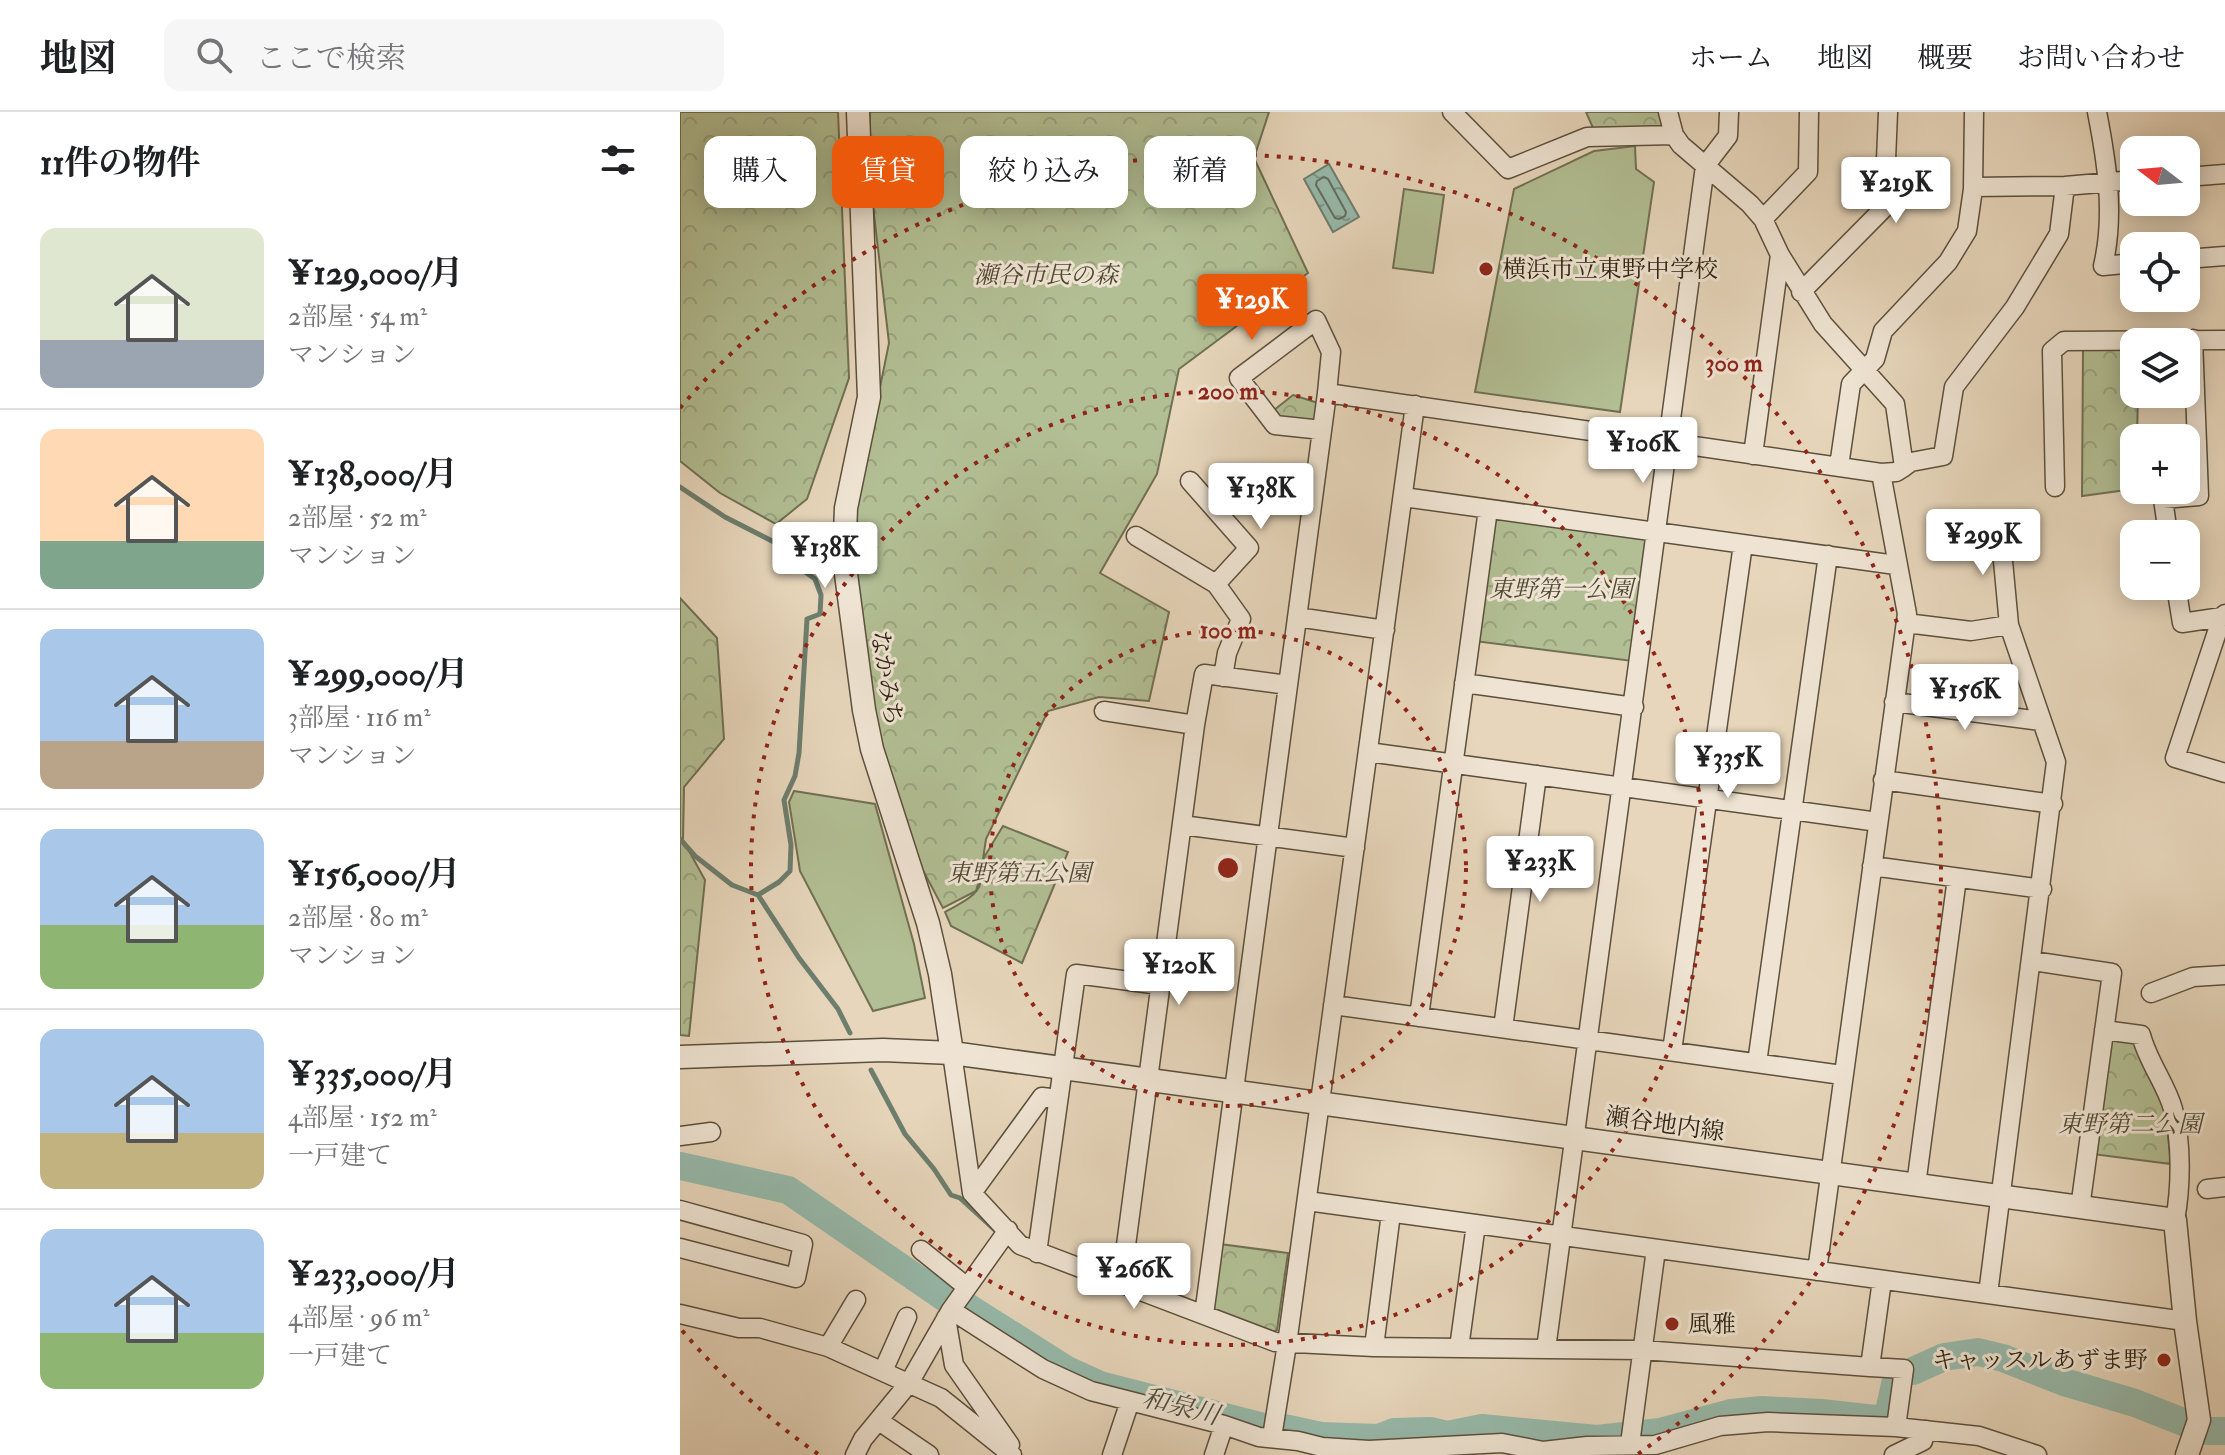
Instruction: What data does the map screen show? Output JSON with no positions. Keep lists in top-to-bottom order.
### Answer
{
  "streets": {
    "street": ["なかみち", "瀬谷地内線"]
  },
  "crossings": [
    ["なかみち", "瀬谷地内線"]
  ],
  "water": ["和泉川"],
  "parks": [
    "瀬谷市民の森",
    "東野第一公園",
    "東野第五公園",
    "東野第二公園"
  ],
  "places": ["横浜市立東野中学校", "風雅", "キャッスルあずま野"],
  "north": "left",
  "page": {
    "header": "地図",
    "search": "ここで検索",
    "nav": [
      "ホーム",
      "地図",
      "概要",
      "お問い合わせ"
    ],
    "heading": "11件の物件",
    "map_buttons": ["+", "−"],
    "chip": [
      "購入",
      "賃貸",
      "絞り込み",
      "新着"
    ],
    "price": [
      "¥219K",
      "¥129K",
      "¥106K",
      "¥138K",
      "¥299K",
      "¥138K",
      "¥156K",
      "¥335K",
      "¥233K",
      "¥120K",
      "¥266K"
    ],
    "list": [
      {
        "name": "¥129,000/月",
        "note": "2部屋 · 54 m² · マンション"
      },
      {
        "name": "¥138,000/月",
        "note": "2部屋 · 52 m² · マンション"
      },
      {
        "name": "¥299,000/月",
        "note": "3部屋 · 116 m² · マンション"
      },
      {
        "name": "¥156,000/月",
        "note": "2部屋 · 80 m² · マンション"
      },
      {
        "name": "¥335,000/月",
        "note": "4部屋 · 152 m² · 一戸建て"
      },
      {
        "name": "¥233,000/月",
        "note": "4部屋 · 96 m² · 一戸建て"
      }
    ]
  },
  "rings": ["300 m", "200 m", "100 m"]
}
